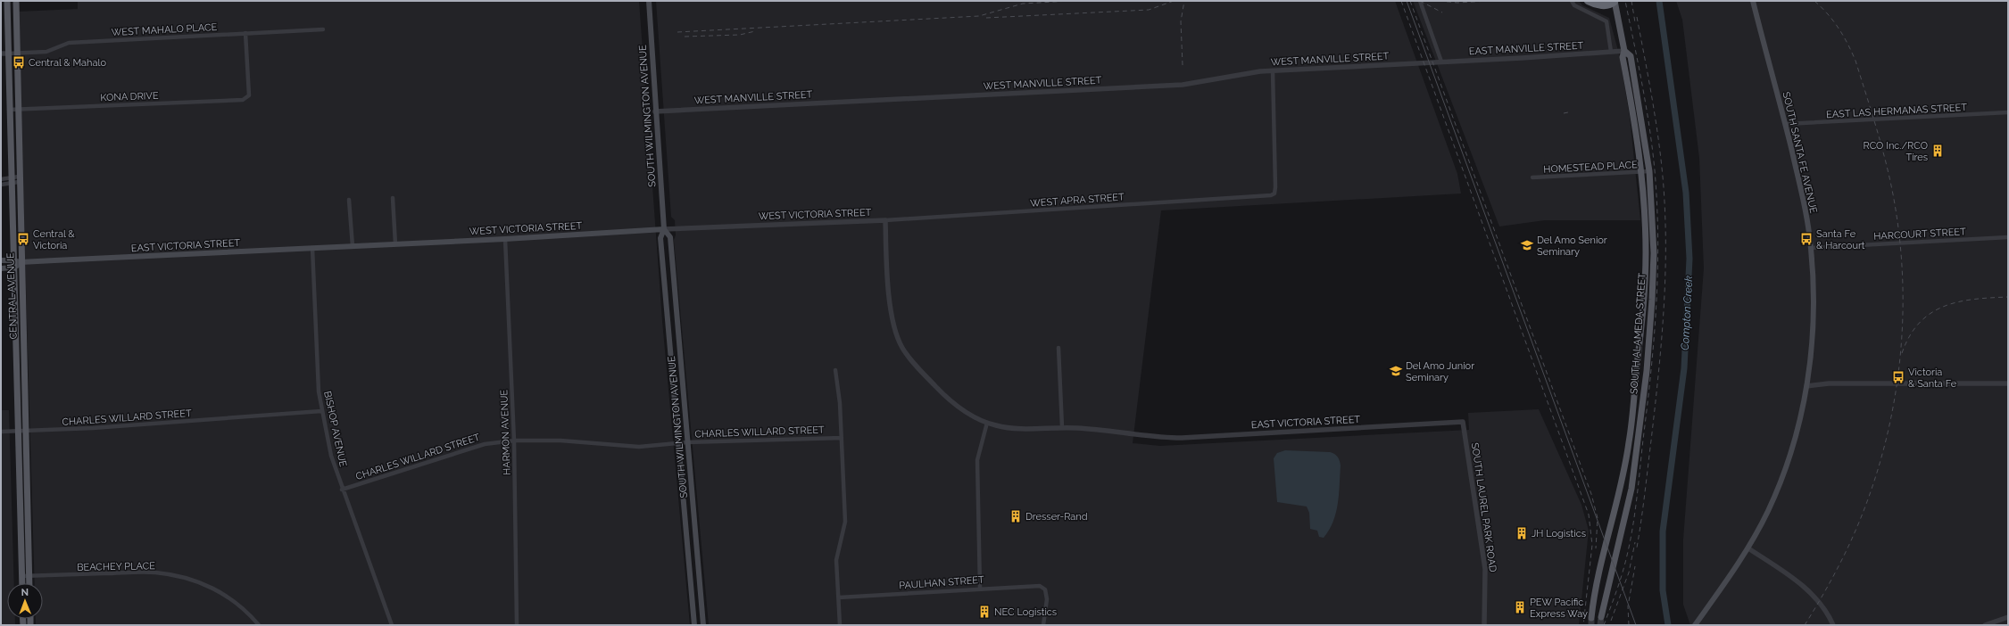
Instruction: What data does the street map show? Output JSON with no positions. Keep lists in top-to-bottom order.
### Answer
{
  "streets": {
    "main road": [
      "SOUTH WILMINGTON AVENUE",
      "SOUTH SANTA FE AVENUE",
      "WEST VICTORIA STREET",
      "EAST VICTORIA STREET",
      "CENTRAL AVENUE",
      "SOUTH ALAMEDA STREET"
    ],
    "street": [
      "WEST MAHALO PLACE",
      "EAST MANVILLE STREET",
      "WEST MANVILLE STREET",
      "KONA DRIVE",
      "EAST LAS HERMANAS STREET",
      "HOMESTEAD PLACE",
      "WEST APRA STREET",
      "HARCOURT STREET",
      "CHARLES WILLARD STREET",
      "BISHOP AVENUE",
      "HARMON AVENUE",
      "SOUTH LAUREL PARK ROAD",
      "BEACHEY PLACE",
      "PAULHAN STREET"
    ]
  },
  "crossings": [
    ["WEST MAHALO PLACE", "KONA DRIVE"],
    ["WEST MAHALO PLACE", "CENTRAL AVENUE"],
    ["EAST MANVILLE STREET", "WEST MANVILLE STREET"],
    ["EAST MANVILLE STREET", "SOUTH ALAMEDA STREET"],
    ["WEST MANVILLE STREET", "SOUTH WILMINGTON AVENUE"],
    ["WEST MANVILLE STREET", "WEST APRA STREET"],
    ["KONA DRIVE", "CENTRAL AVENUE"],
    ["EAST LAS HERMANAS STREET", "SOUTH SANTA FE AVENUE"],
    ["SOUTH WILMINGTON AVENUE", "WEST VICTORIA STREET"],
    ["SOUTH WILMINGTON AVENUE", "CHARLES WILLARD STREET"],
    ["SOUTH SANTA FE AVENUE", "HARCOURT STREET"],
    ["HOMESTEAD PLACE", "SOUTH ALAMEDA STREET"],
    ["WEST APRA STREET", "WEST VICTORIA STREET"],
    ["WEST VICTORIA STREET", "EAST VICTORIA STREET"],
    ["WEST VICTORIA STREET", "HARMON AVENUE"],
    ["EAST VICTORIA STREET", "CENTRAL AVENUE"],
    ["EAST VICTORIA STREET", "BISHOP AVENUE"],
    ["EAST VICTORIA STREET", "SOUTH LAUREL PARK ROAD"],
    ["CENTRAL AVENUE", "CHARLES WILLARD STREET"],
    ["CENTRAL AVENUE", "BEACHEY PLACE"],
    ["CHARLES WILLARD STREET", "BISHOP AVENUE"],
    ["CHARLES WILLARD STREET", "HARMON AVENUE"]
  ],
  "water": ["Compton Creek"],
  "places": {
    "bus stop": [
      "Central & Mahalo",
      "Central & Victoria",
      "Santa Fe & Harcourt",
      "Victoria & Santa Fe"
    ],
    "building": [
      "RCO Inc./RCO Tires",
      "Dresser-Rand",
      "JH Logistics",
      "PEW Pacific Express Way",
      "NEC Logistics"
    ],
    "school or university": ["Del Amo Senior Seminary", "Del Amo Junior Seminary"]
  },
  "north": "top"
}
